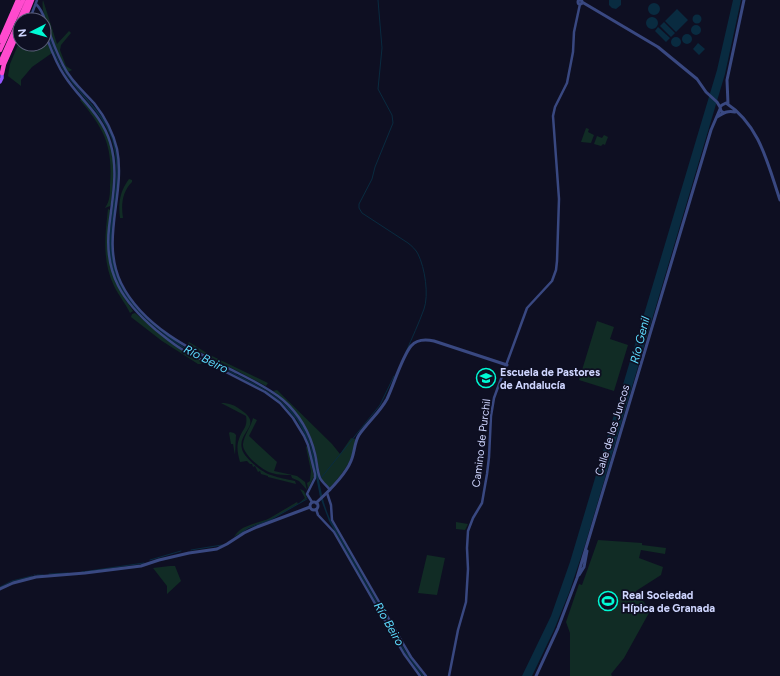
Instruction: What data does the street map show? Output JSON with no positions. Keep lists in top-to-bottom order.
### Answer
{
  "streets": {
    "street": ["Calle de los Juncos", "Camino de Purchil"]
  },
  "water": ["Río Genil", "Río Beiro"],
  "places": {
    "school or university": ["Escuela de Pastores de Andalucía"],
    "sports": ["Real Sociedad Hípica de Granada"]
  },
  "north": "left"
}
